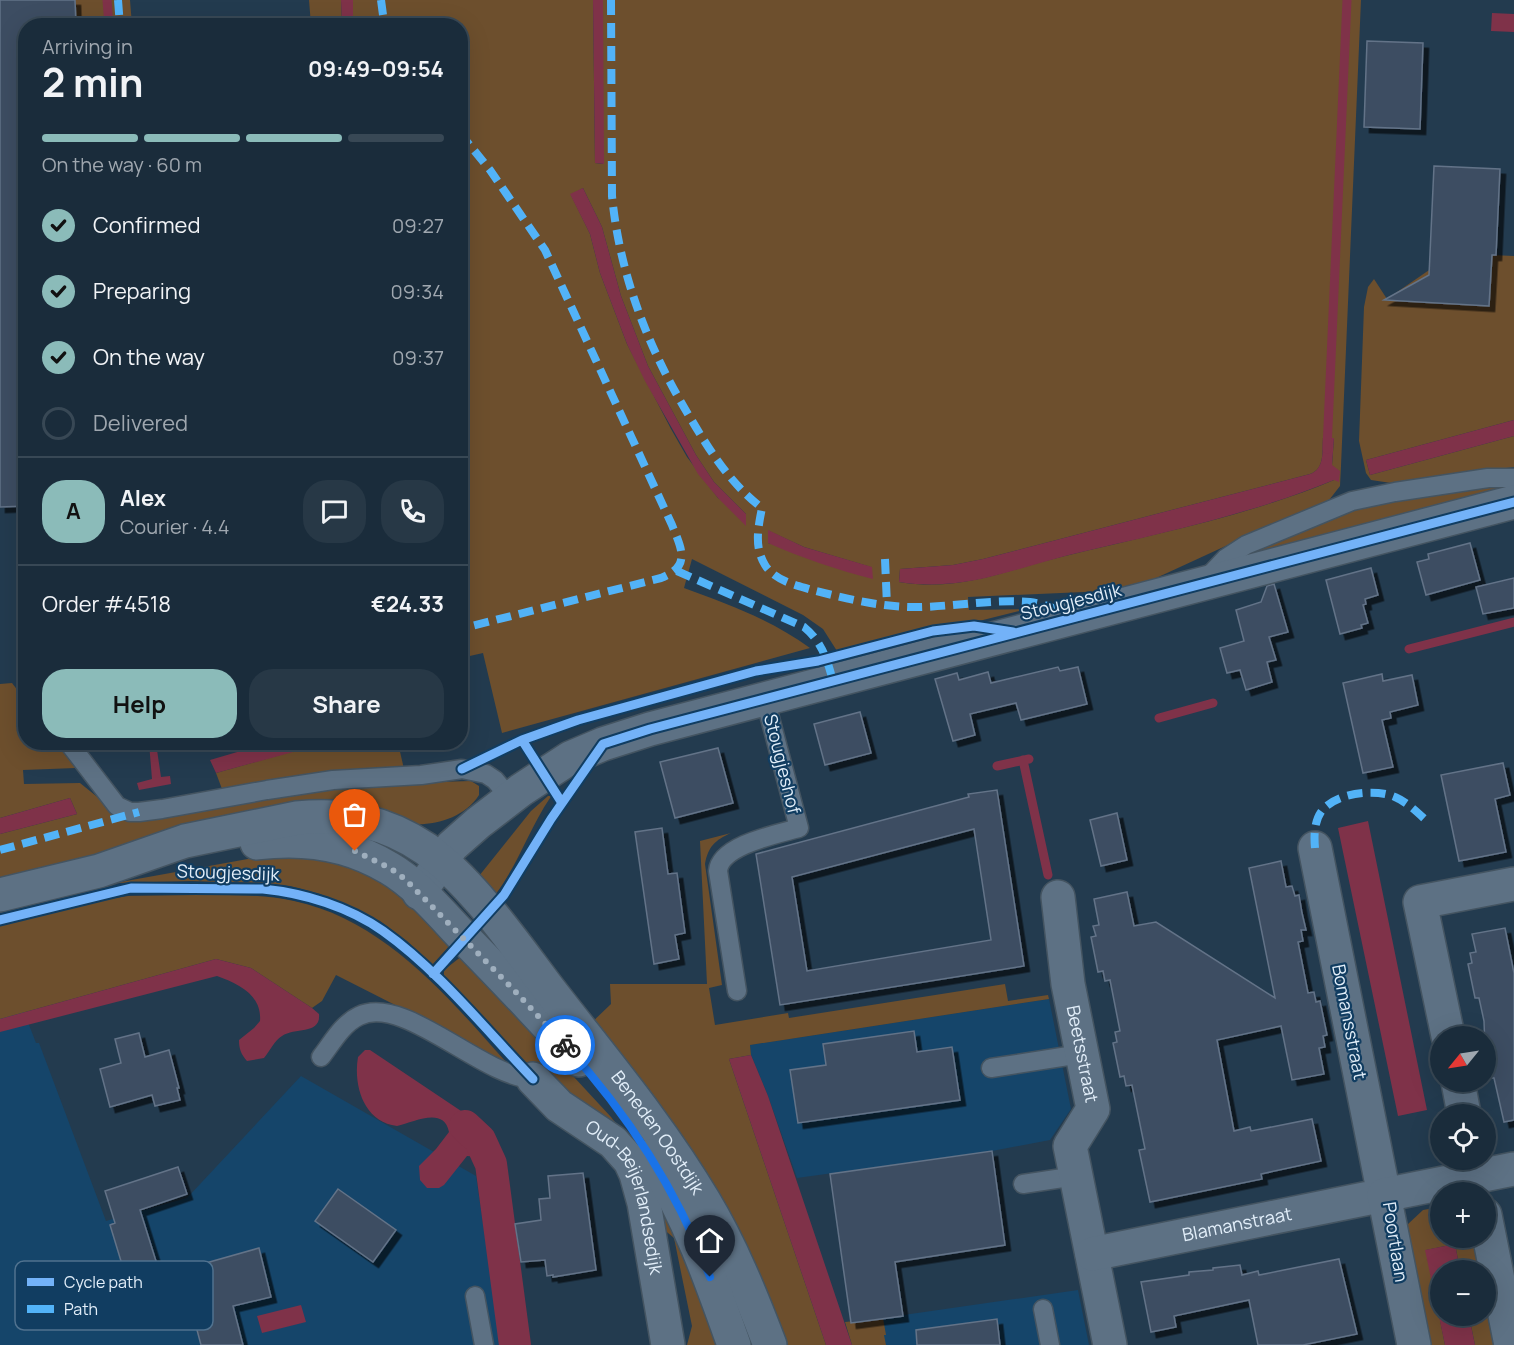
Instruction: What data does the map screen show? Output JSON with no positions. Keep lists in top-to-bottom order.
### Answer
{
  "streets": {
    "street": [
      "Stougjesdijk",
      "Bomansstraat",
      "Beetsstraat",
      "Beneden Oostdijk",
      "Oud-Beijerlandsedijk",
      "Blamanstraat",
      "Poortlaan"
    ],
    "lane": ["Stougjeshof"]
  },
  "crossings": [
    ["Stougjesdijk", "Stougjeshof"],
    ["Stougjesdijk", "Beneden Oostdijk"],
    ["Bomansstraat", "Blamanstraat"],
    ["Bomansstraat", "Poortlaan"],
    ["Beetsstraat", "Blamanstraat"],
    ["Blamanstraat", "Poortlaan"]
  ],
  "legend": ["Cycle path", "Path"],
  "north": "bottom left",
  "page": {
    "heading": ["2 min", "Arriving in", "09:49–09:54"],
    "panel": [
      "Alex",
      "Courier · 4.4",
      "Order #4518",
      "€24.33"
    ],
    "bar": "On the way · 60 m",
    "list": [
      ["Confirmed", "09:27"],
      ["Preparing", "09:34"],
      ["On the way", "09:37"],
      "Delivered"
    ],
    "round": "A",
    "buttons": ["Help", "Share"],
    "map_buttons": ["+", "−"]
  }
}
